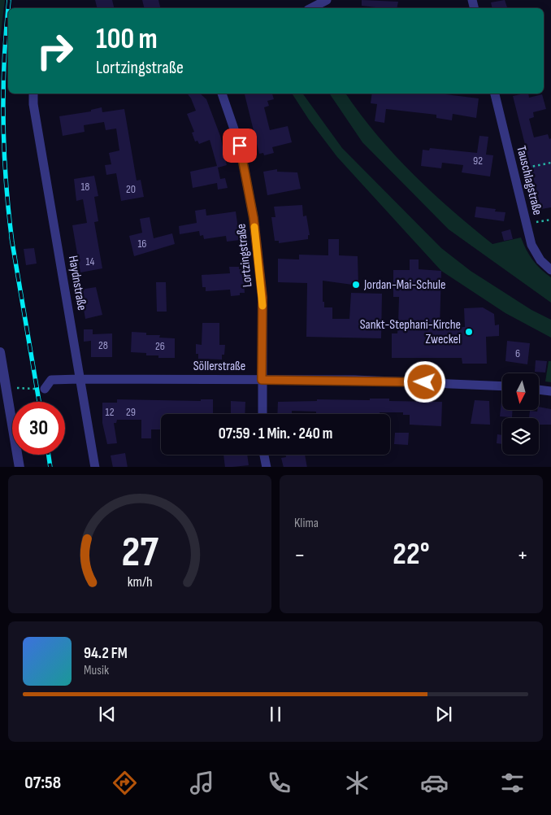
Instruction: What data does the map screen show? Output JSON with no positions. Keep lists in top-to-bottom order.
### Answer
{
  "streets": {
    "street": [
      "Tauschlagstraße",
      "Lortzingstraße",
      "Haydnstraße",
      "Söllerstraße"
    ]
  },
  "crossings": [
    ["Lortzingstraße", "Söllerstraße"],
    ["Haydnstraße", "Söllerstraße"]
  ],
  "places": ["Jordan-Mai-Schule", "Sankt-Stephani-Kirche Zweckel"],
  "house_numbers": [
    "92",
    "18",
    "20",
    "16",
    "14",
    "28",
    "26",
    "6",
    "12",
    "29"
  ],
  "north": "bottom",
  "page": {
    "turn": ["100 m", "Lortzingstraße"],
    "limit": "30",
    "trip": "07:59 · 1 Min. · 240 m",
    "tile": "Klima",
    "heat": ["−", "22°", "+"],
    "song": ["94.2 FM", "Musik"],
    "tabs": "07:58",
    "gauge": ["27", "km/h"]
  }
}
